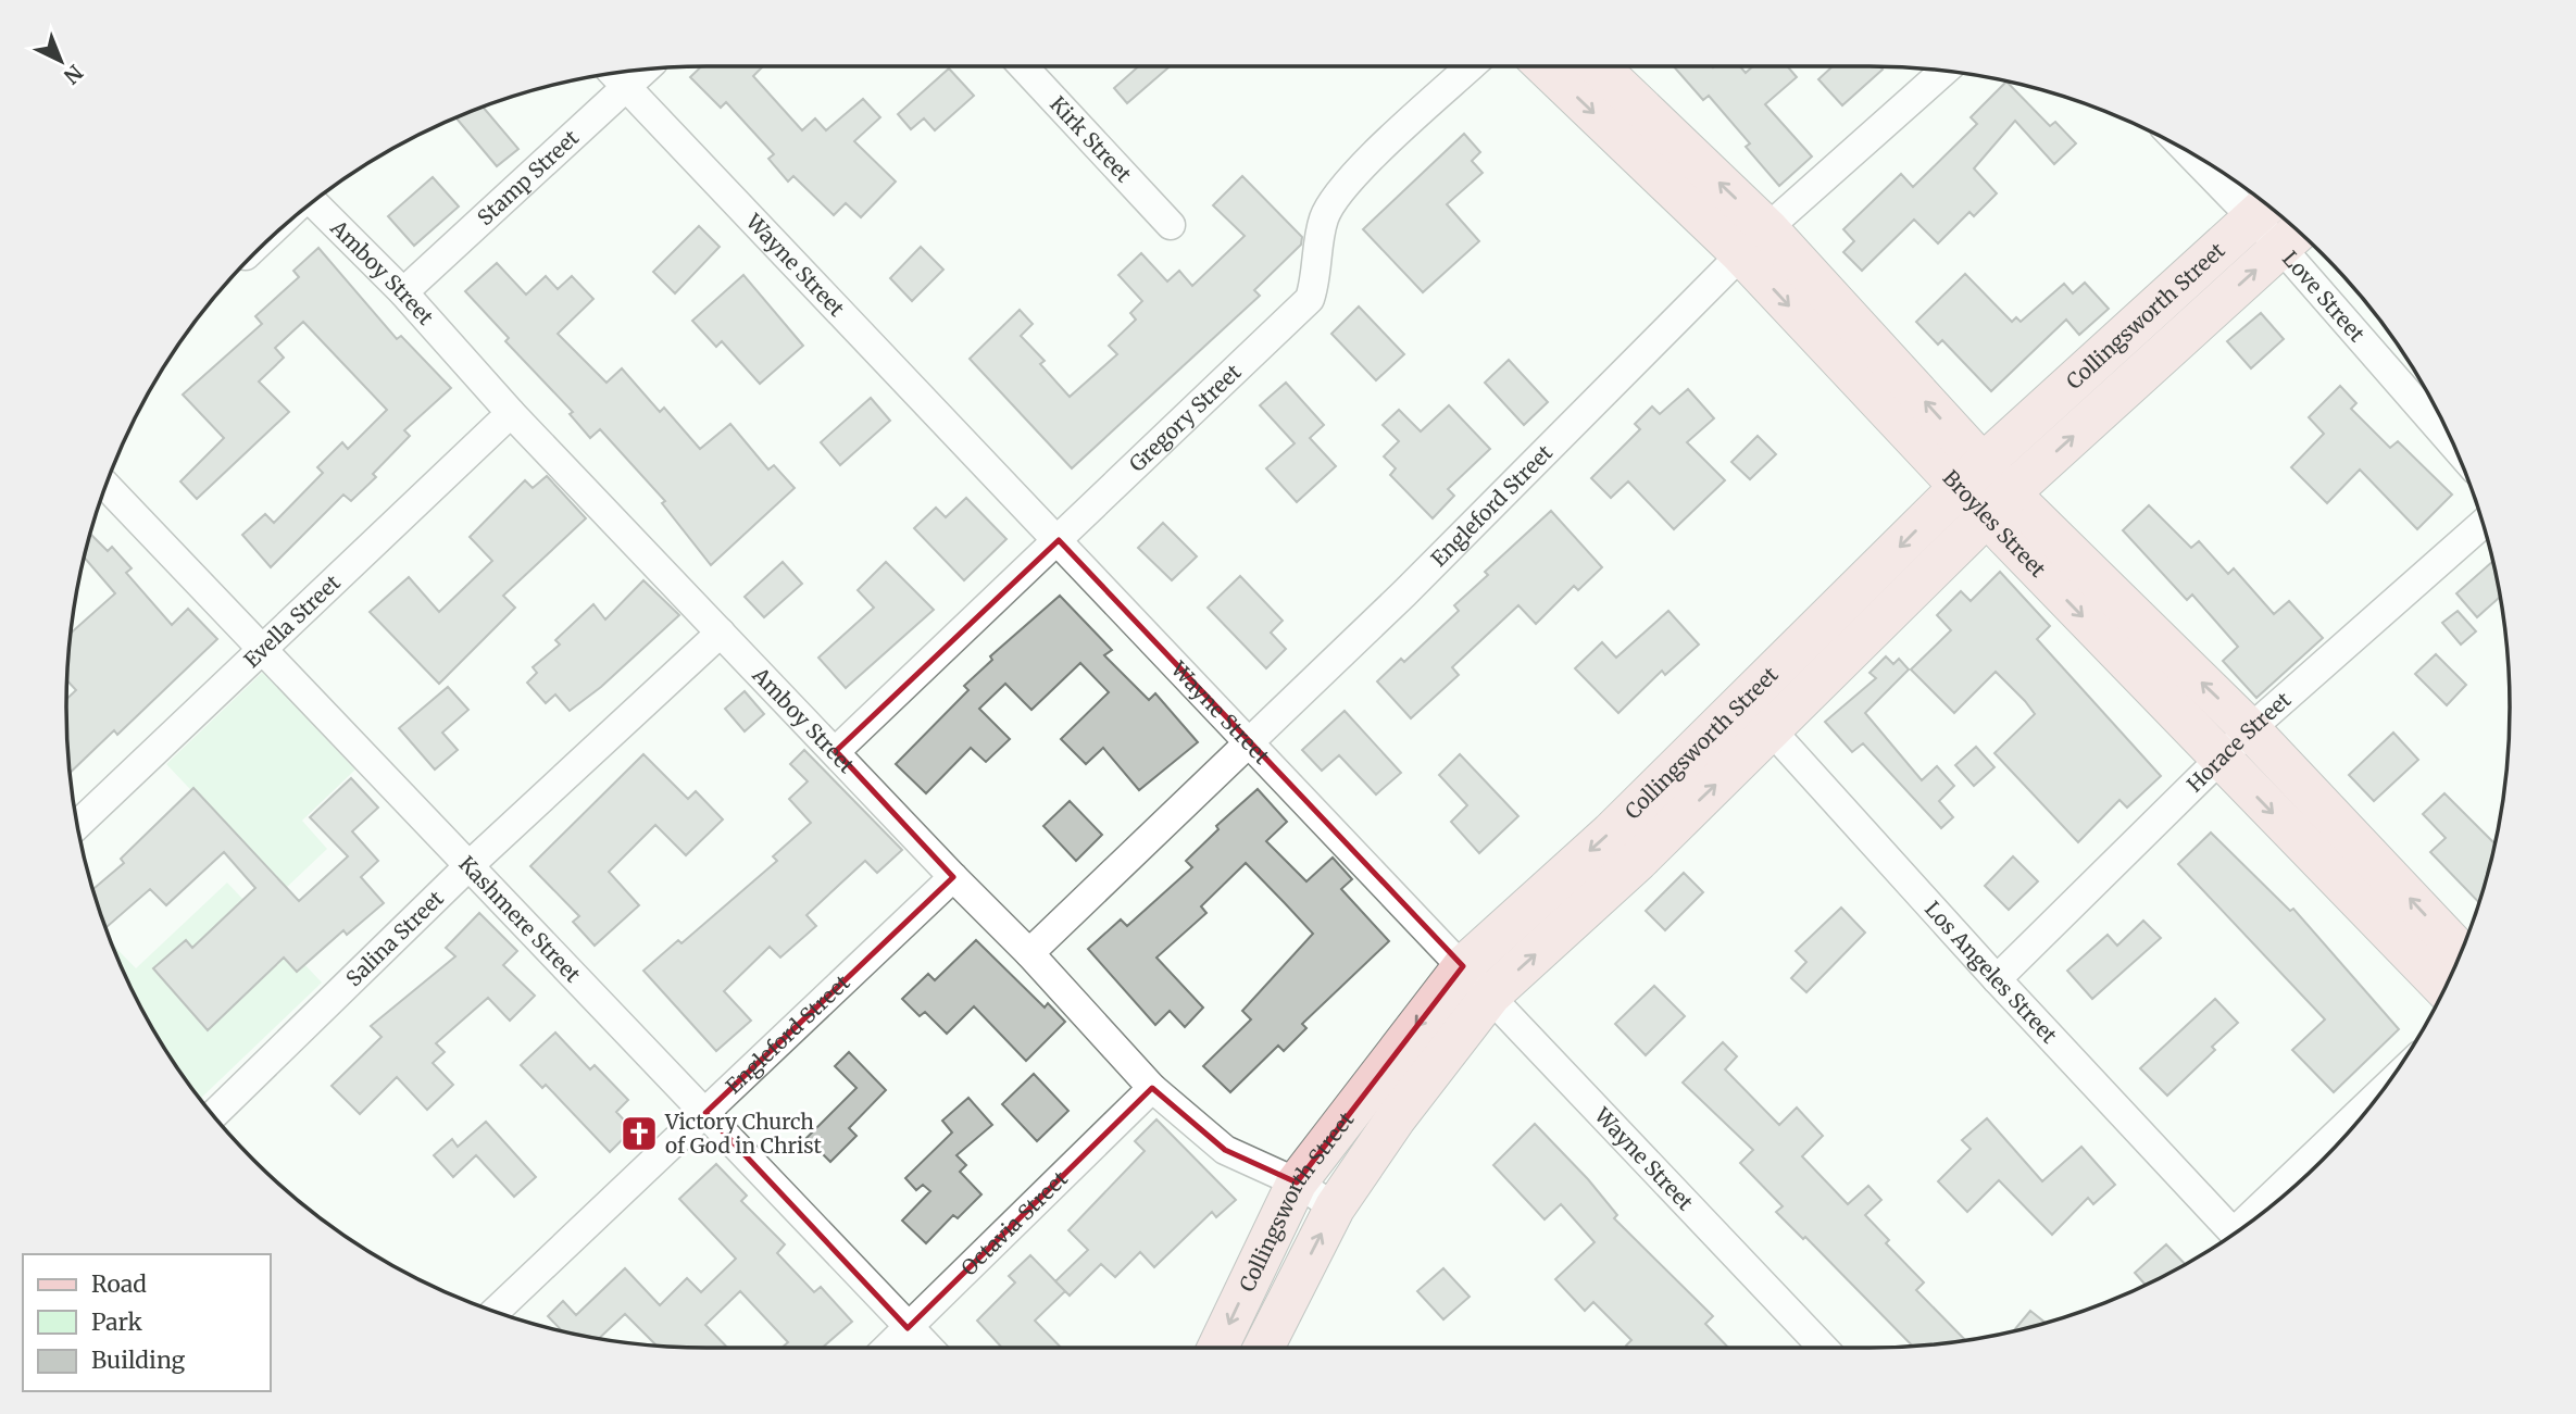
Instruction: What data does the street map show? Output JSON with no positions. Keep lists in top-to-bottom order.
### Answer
{
  "streets": {
    "main road": ["Collingsworth Street", "Broyles Street"],
    "street": [
      "Kirk Street",
      "Stamp Street",
      "Wayne Street",
      "Amboy Street",
      "Love Street",
      "Gregory Street",
      "Engleford Street",
      "Evella Street",
      "Horace Street",
      "Kashmere Street",
      "Salina Street",
      "Los Angeles Street",
      "Octavia Street"
    ]
  },
  "crossings": [
    ["Stamp Street", "Wayne Street"],
    ["Stamp Street", "Amboy Street"],
    ["Wayne Street", "Collingsworth Street"],
    ["Wayne Street", "Gregory Street"],
    ["Wayne Street", "Engleford Street"],
    ["Amboy Street", "Collingsworth Street"],
    ["Amboy Street", "Gregory Street"],
    ["Amboy Street", "Engleford Street"],
    ["Amboy Street", "Evella Street"],
    ["Amboy Street", "Salina Street"],
    ["Amboy Street", "Octavia Street"],
    ["Love Street", "Collingsworth Street"],
    ["Collingsworth Street", "Broyles Street"],
    ["Collingsworth Street", "Los Angeles Street"],
    ["Engleford Street", "Broyles Street"],
    ["Engleford Street", "Kashmere Street"],
    ["Broyles Street", "Horace Street"],
    ["Evella Street", "Kashmere Street"],
    ["Horace Street", "Los Angeles Street"],
    ["Kashmere Street", "Salina Street"],
    ["Kashmere Street", "Octavia Street"]
  ],
  "places": {
    "church": ["Victory Church of God in Christ"]
  },
  "legend": ["Road", "Park", "Building"],
  "north": "bottom right"
}
